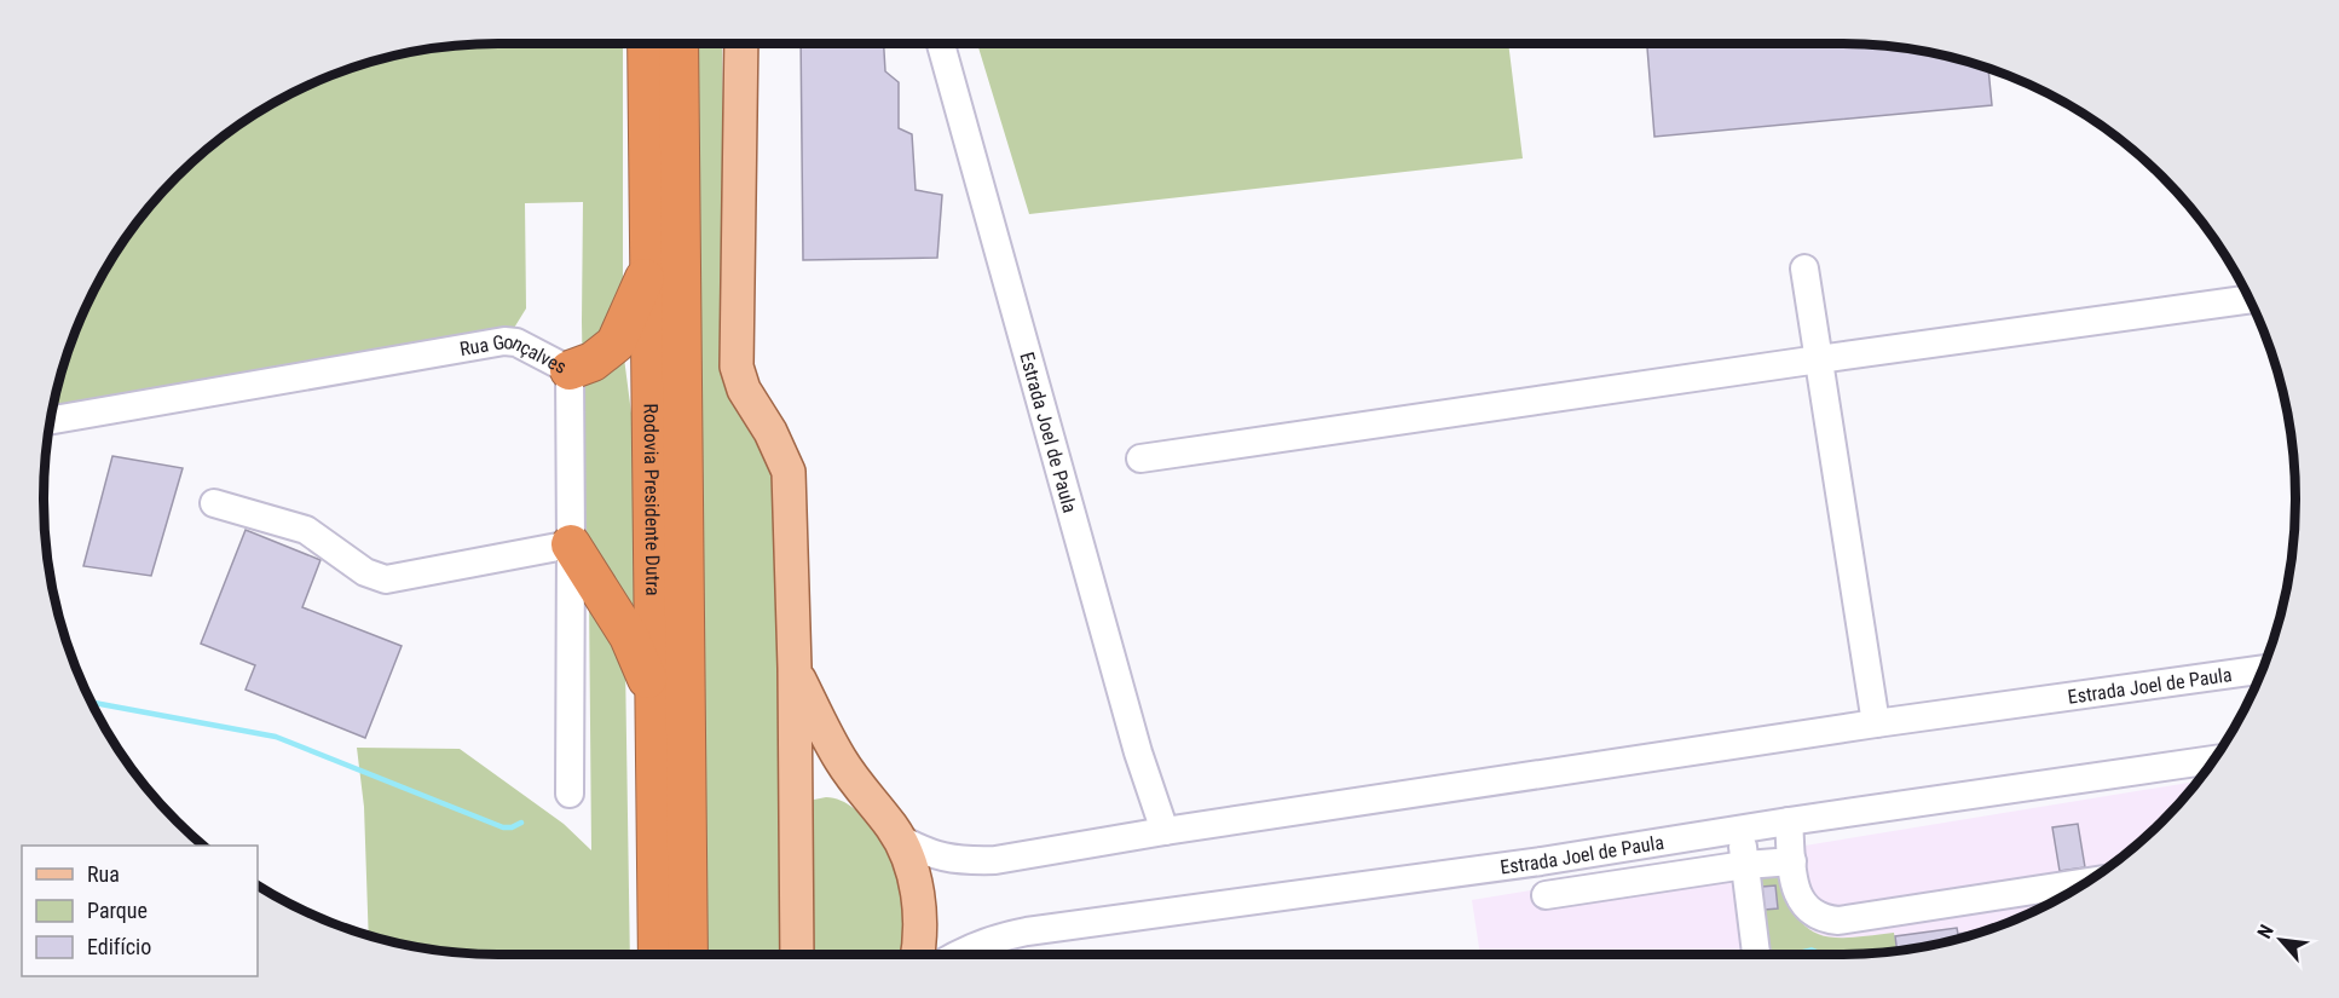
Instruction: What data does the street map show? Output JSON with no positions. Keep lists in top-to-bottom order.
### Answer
{
  "streets": {
    "highway": ["Rodovia Presidente Dutra"],
    "street": ["Rua Gonçalves", "Estrada Joel de Paula"]
  },
  "legend": ["Rua", "Parque", "Edifício"],
  "north": "top left"
}
